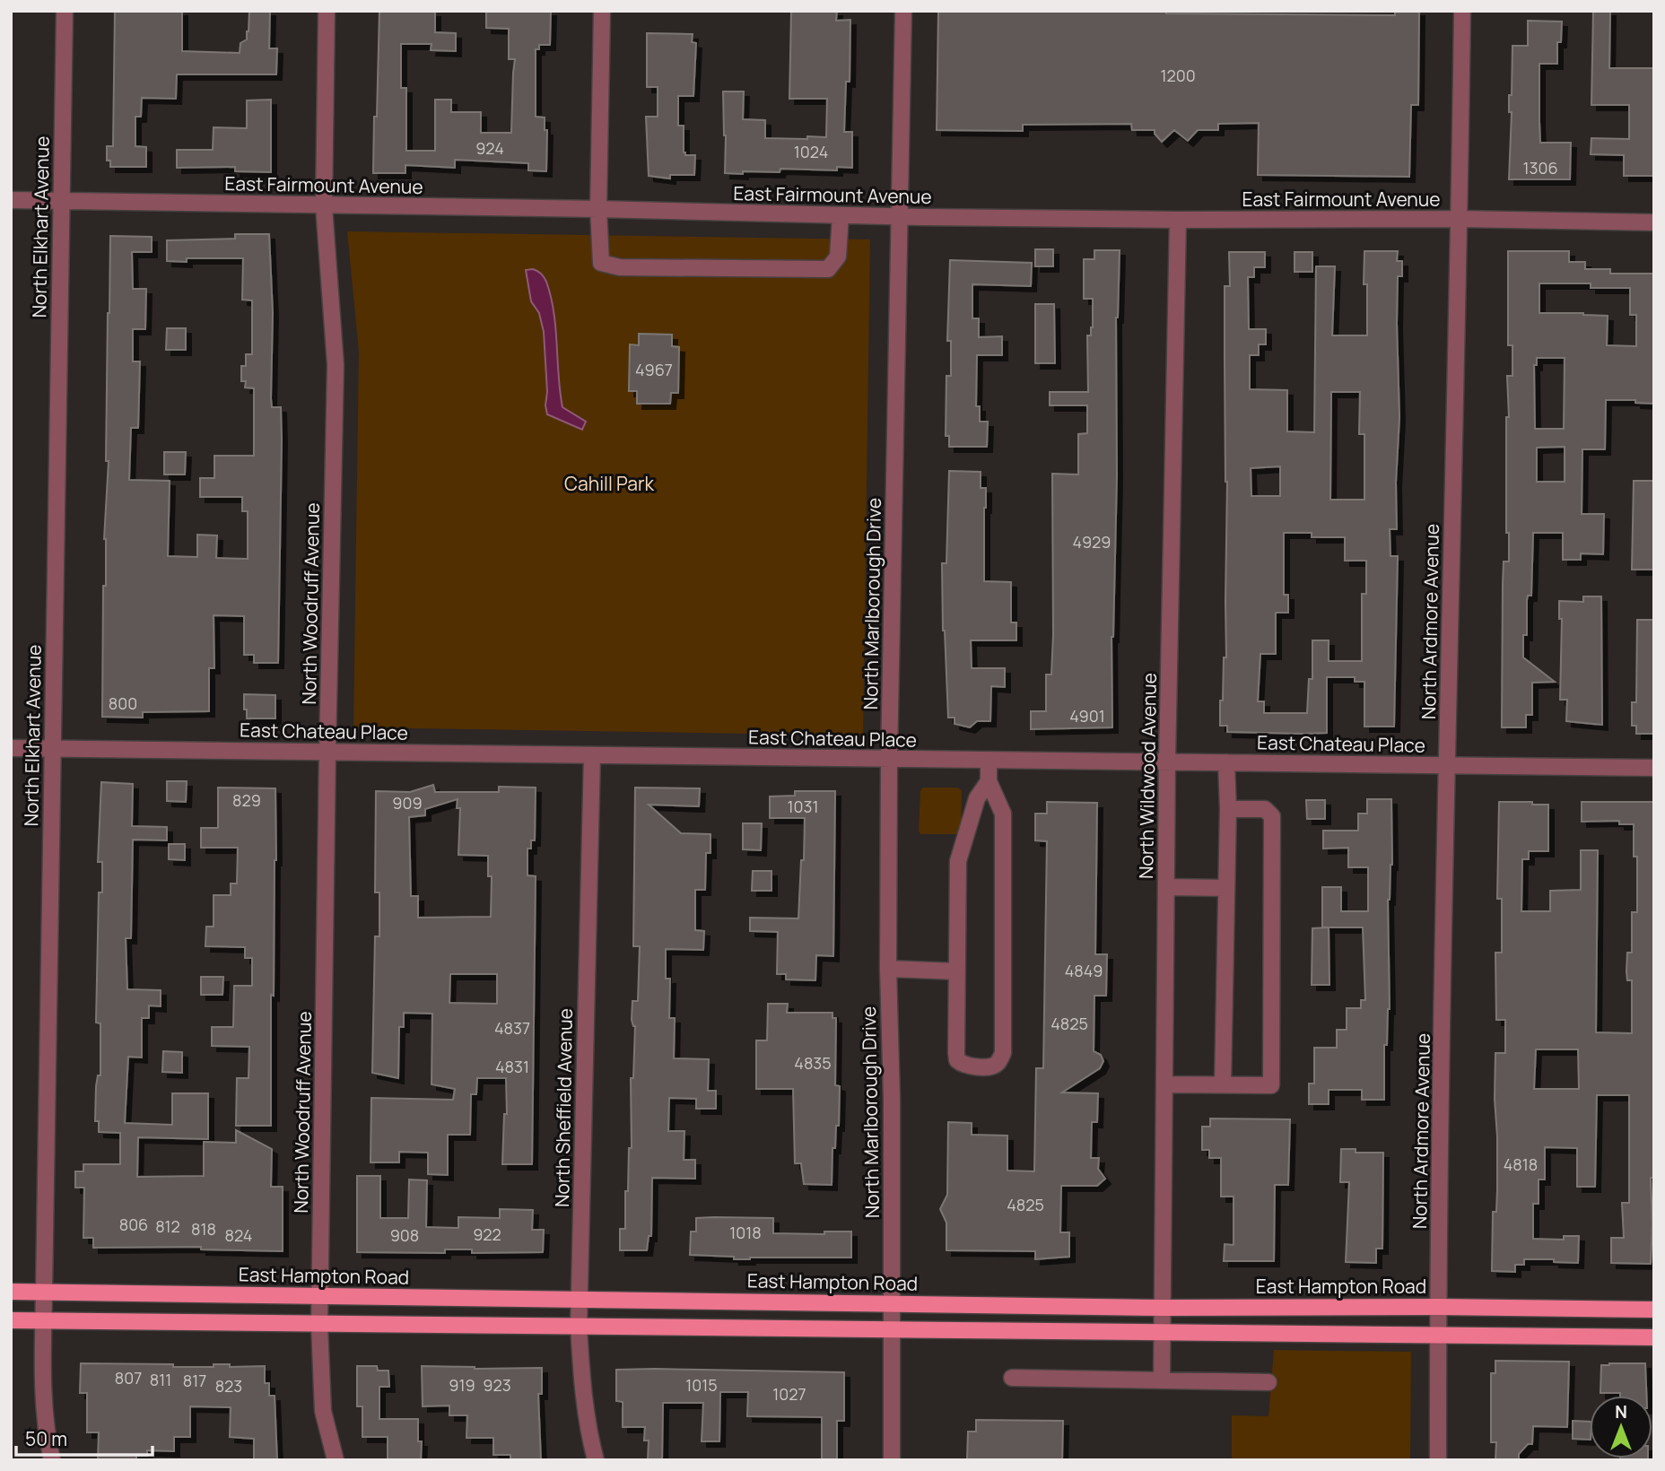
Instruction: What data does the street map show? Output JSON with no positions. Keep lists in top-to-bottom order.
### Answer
{
  "streets": {
    "main road": ["East Hampton Road"],
    "street": [
      "East Fairmount Avenue",
      "North Elkhart Avenue",
      "North Woodruff Avenue",
      "North Marlborough Drive",
      "North Ardmore Avenue",
      "East Chateau Place",
      "North Wildwood Avenue",
      "North Sheffield Avenue"
    ]
  },
  "crossings": [
    ["East Fairmount Avenue", "North Elkhart Avenue"],
    ["East Fairmount Avenue", "North Woodruff Avenue"],
    ["East Fairmount Avenue", "North Marlborough Drive"],
    ["East Fairmount Avenue", "North Ardmore Avenue"],
    ["East Fairmount Avenue", "North Wildwood Avenue"],
    ["North Elkhart Avenue", "East Chateau Place"],
    ["North Elkhart Avenue", "East Hampton Road"],
    ["North Woodruff Avenue", "East Chateau Place"],
    ["North Woodruff Avenue", "East Hampton Road"],
    ["North Marlborough Drive", "East Chateau Place"],
    ["North Marlborough Drive", "East Hampton Road"],
    ["North Ardmore Avenue", "East Chateau Place"],
    ["North Ardmore Avenue", "East Hampton Road"],
    ["East Chateau Place", "North Wildwood Avenue"],
    ["East Chateau Place", "North Sheffield Avenue"],
    ["North Wildwood Avenue", "East Hampton Road"],
    ["North Sheffield Avenue", "East Hampton Road"]
  ],
  "parks": ["Cahill Park"],
  "house_numbers": [
    "1200",
    "924",
    "1024",
    "1306",
    "4967",
    "4929",
    "800",
    "4901",
    "829",
    "909",
    "1031",
    "4849",
    "4825",
    "4837",
    "4835",
    "4831",
    "4818",
    "4825",
    "806",
    "812",
    "818",
    "1018",
    "922",
    "824",
    "908",
    "807",
    "811",
    "817",
    "919",
    "923",
    "1015",
    "823",
    "1027"
  ],
  "scale_bar": "50 m",
  "north": "top"
}
